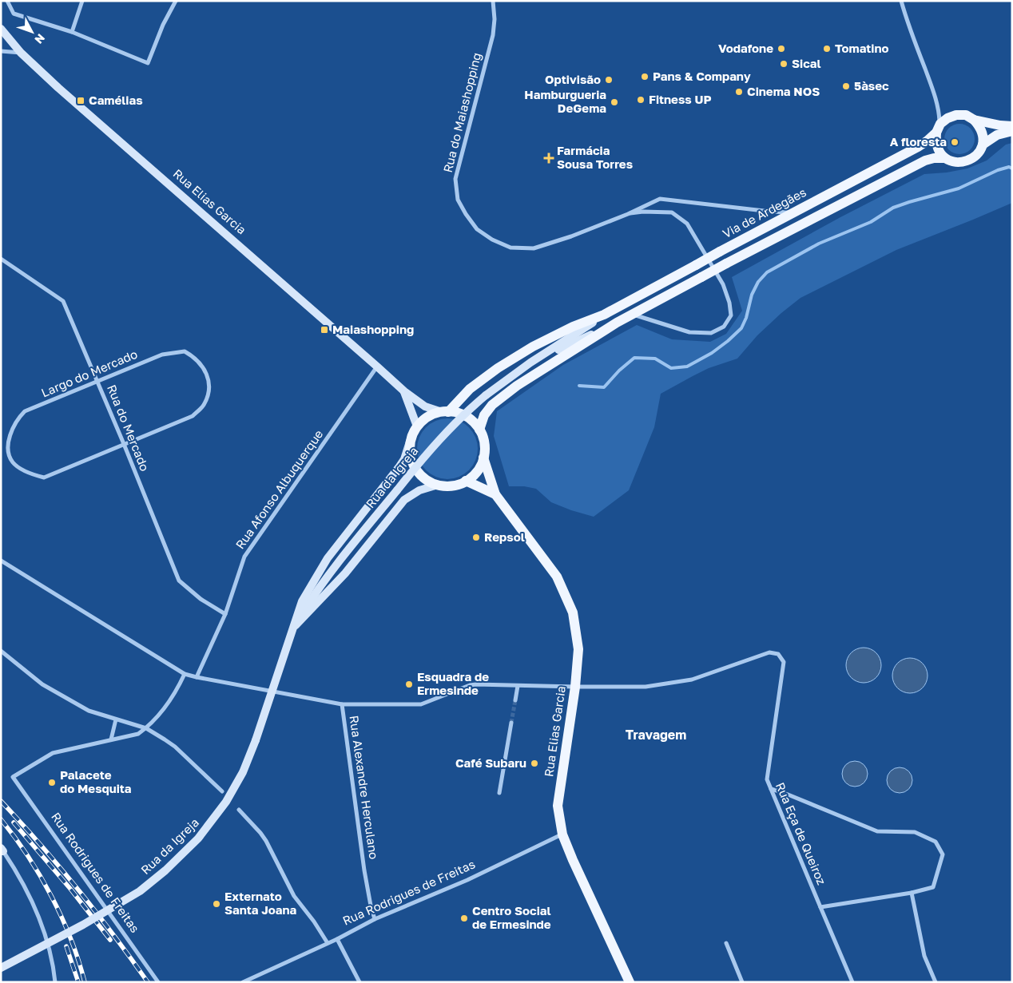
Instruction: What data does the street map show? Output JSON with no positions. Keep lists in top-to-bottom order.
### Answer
{
  "streets": {
    "main road": ["Rua Elias Garcia", "Via de Ardegães", "Rua da Igreja"],
    "street": [
      "Rua do Maiashopping",
      "Largo do Mercado",
      "Rua do Mercado",
      "Rua Afonso Albuquerque",
      "Rua Alexandre Herculano",
      "Rua Eça de Queiroz",
      "Rua Rodrigues de Freitas"
    ]
  },
  "crossings": [
    ["Rua do Maiashopping", "Via de Ardegães"],
    ["Rua Elias Garcia", "Via de Ardegães"],
    ["Rua Elias Garcia", "Rua da Igreja"],
    ["Rua Elias Garcia", "Rua Afonso Albuquerque"],
    ["Rua Elias Garcia", "Rua Eça de Queiroz"],
    ["Rua Elias Garcia", "Rua Rodrigues de Freitas"],
    ["Via de Ardegães", "Rua da Igreja"],
    ["Largo do Mercado", "Rua do Mercado"],
    ["Rua do Mercado", "Rua Afonso Albuquerque"],
    ["Rua da Igreja", "Rua Alexandre Herculano"],
    ["Rua Afonso Albuquerque", "Rua Alexandre Herculano"],
    ["Rua Alexandre Herculano", "Rua Rodrigues de Freitas"]
  ],
  "districts": ["Travagem"],
  "places": {
    "other": [
      "Vodafone",
      "Tomatino",
      "Sical",
      "Pans & Company",
      "Optivisão",
      "5àsec",
      "Cinema NOS",
      "Fitness UP",
      "Hamburgueria DeGema",
      "A floresta",
      "Repsol",
      "Esquadra de Ermesinde",
      "Café Subaru",
      "Palacete do Mesquita",
      "Externato Santa Joana",
      "Centro Social de Ermesinde"
    ],
    "transit": ["Camélias", "Maiashopping"],
    "health": ["Farmácia Sousa Torres"]
  },
  "north": "bottom right"
}
